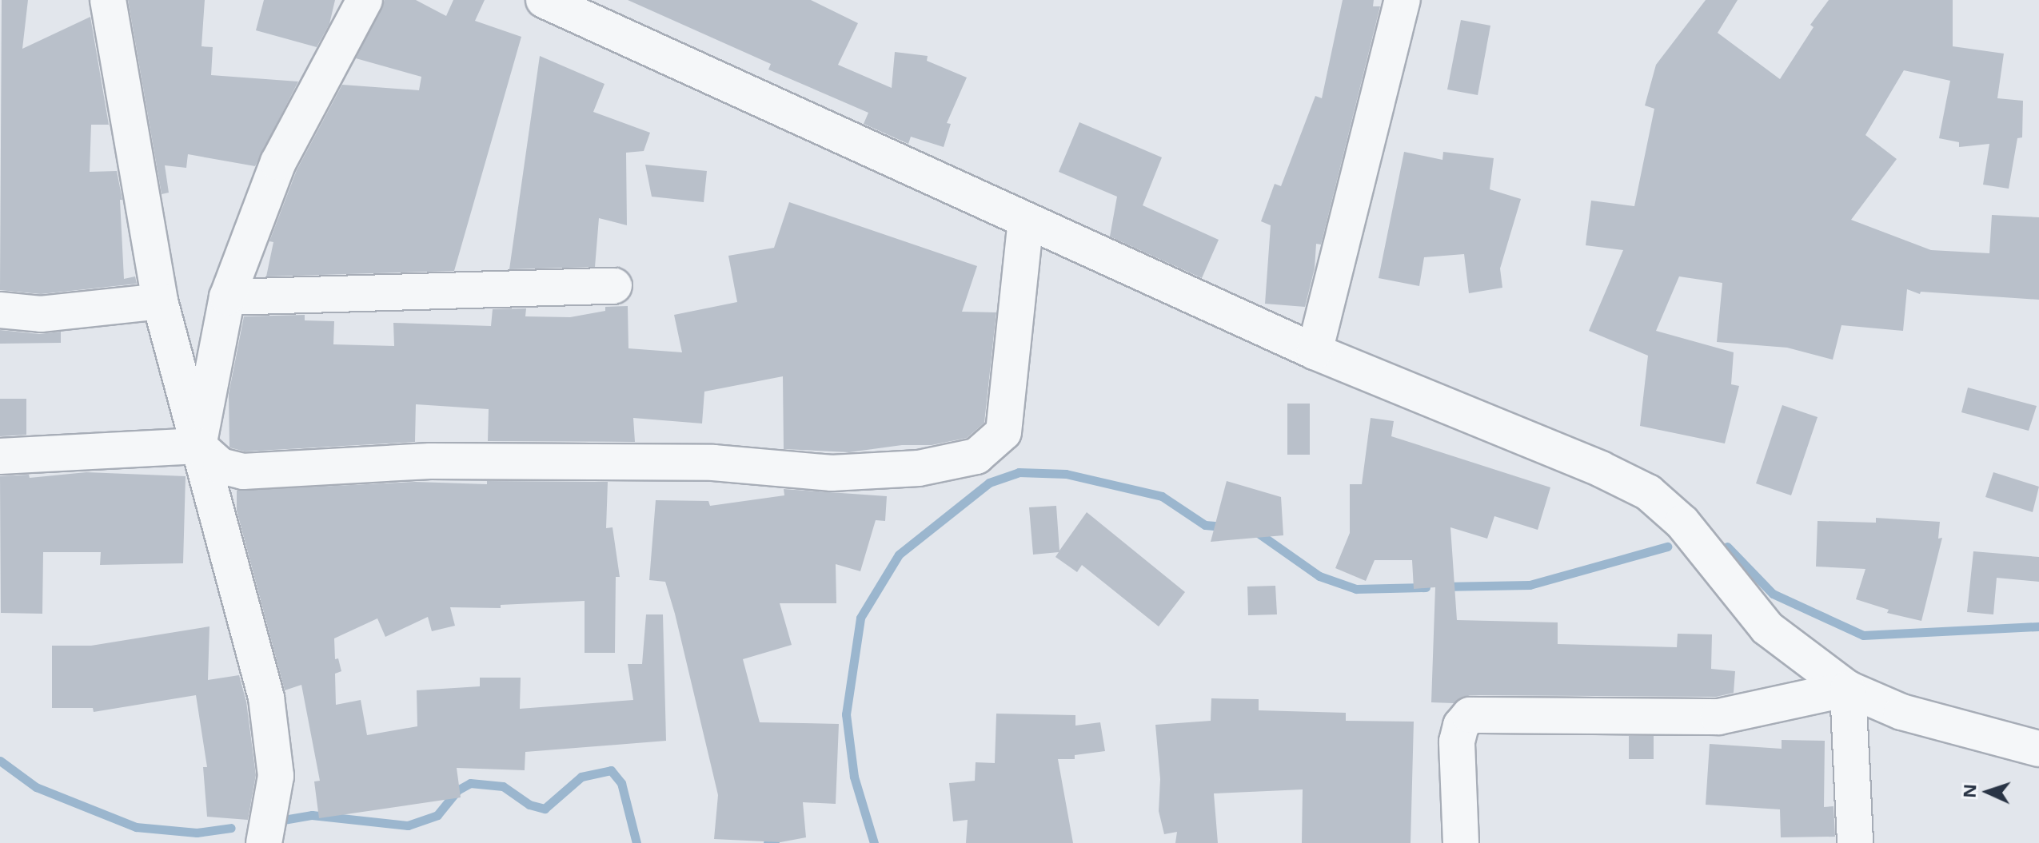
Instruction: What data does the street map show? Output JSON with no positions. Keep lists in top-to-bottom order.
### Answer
{
  "north": "left"
}
